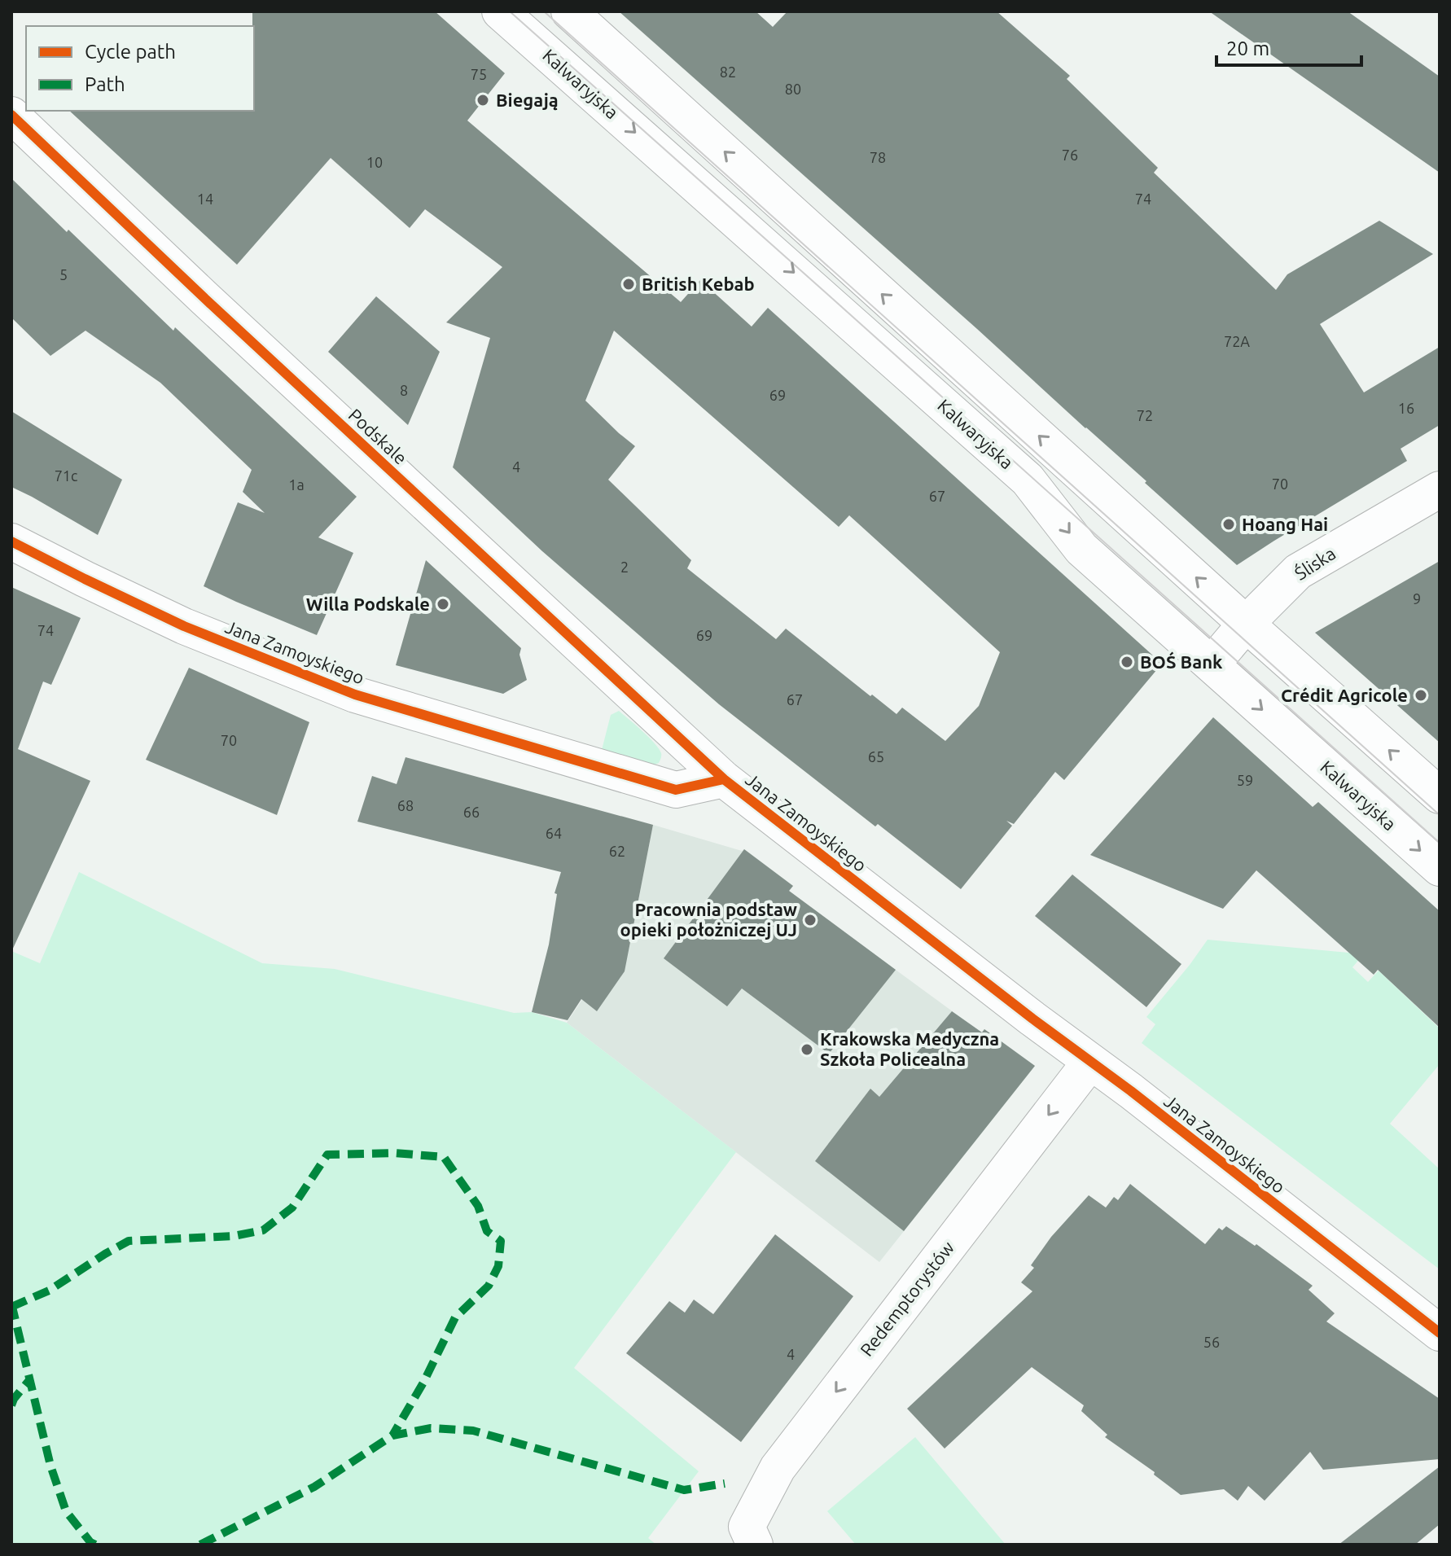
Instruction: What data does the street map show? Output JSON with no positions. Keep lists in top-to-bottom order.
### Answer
{
  "streets": {
    "street": [
      "Kalwaryjska",
      "Podskale",
      "Śliska",
      "Jana Zamoyskiego",
      "Redemptorystów"
    ]
  },
  "crossings": [
    ["Kalwaryjska", "Śliska"],
    ["Podskale", "Jana Zamoyskiego"],
    ["Jana Zamoyskiego", "Redemptorystów"]
  ],
  "one_way": ["Redemptorystów"],
  "places": [
    "Biegają",
    "British Kebab",
    "Hoang Hai",
    "Willa Podskale",
    "BOŚ Bank",
    "Crédit Agricole",
    "Pracownia podstaw opieki położniczej UJ",
    "Krakowska Medyczna Szkoła Policealna"
  ],
  "house_numbers": [
    "82",
    "75",
    "80",
    "76",
    "78",
    "10",
    "14",
    "74",
    "5",
    "72A",
    "8",
    "69",
    "16",
    "72",
    "4",
    "71c",
    "70",
    "1a",
    "67",
    "2",
    "9",
    "74",
    "69",
    "67",
    "70",
    "65",
    "59",
    "68",
    "66",
    "64",
    "62",
    "56",
    "4"
  ],
  "legend": ["Cycle path", "Path"],
  "scale_bar": "20 m"
}
